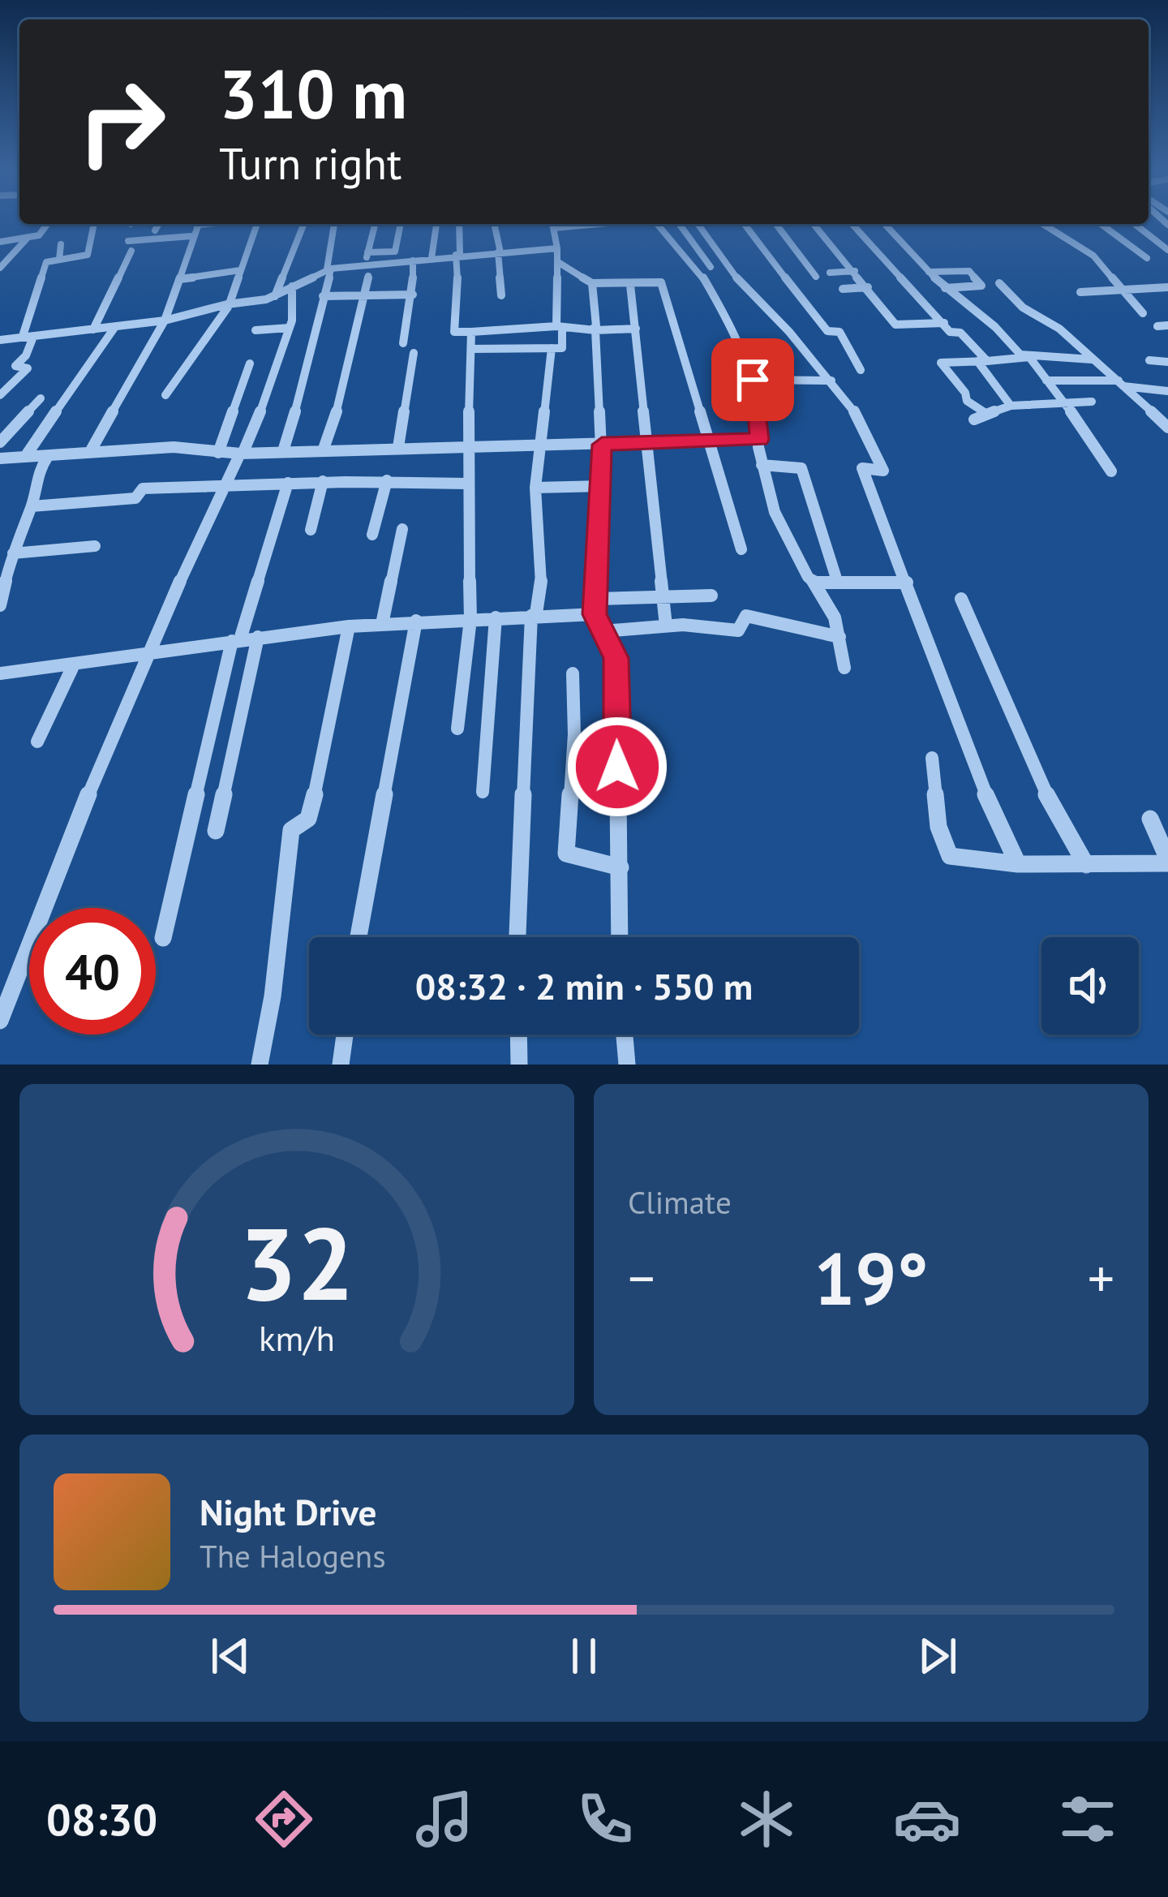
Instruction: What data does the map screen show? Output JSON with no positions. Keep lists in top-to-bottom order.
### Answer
{
  "page": {
    "turn": ["310 m", "Turn right"],
    "limit": "40",
    "trip": "08:32 · 2 min · 550 m",
    "tile": "Climate",
    "heat": ["−", "19°", "+"],
    "song": ["Night Drive", "The Halogens"],
    "tabs": "08:30",
    "gauge": ["32", "km/h"]
  }
}
